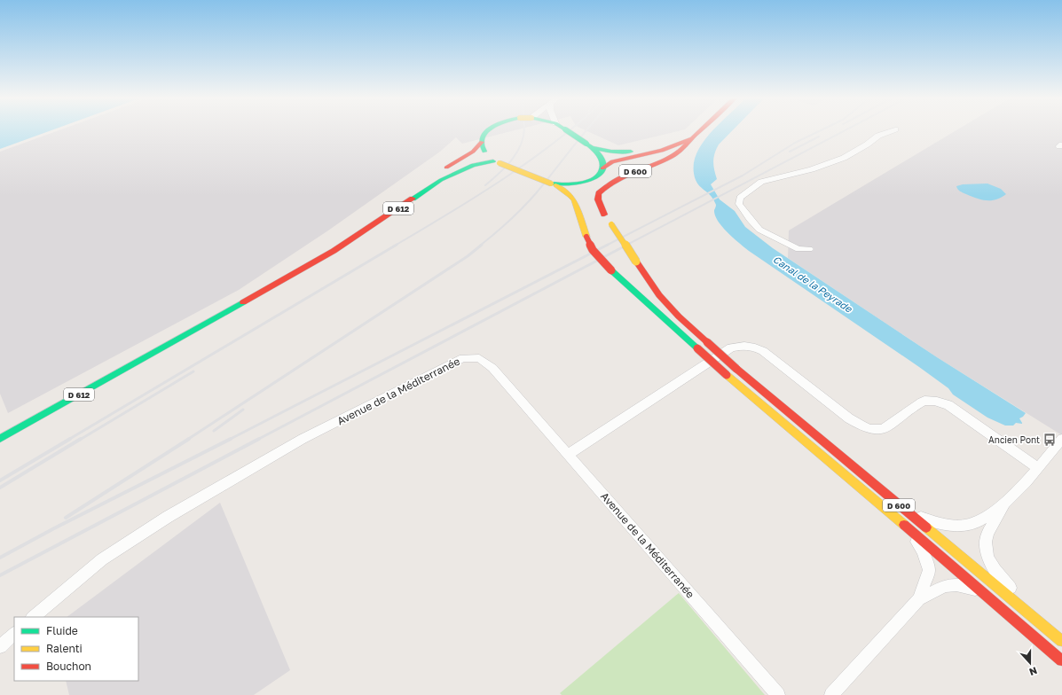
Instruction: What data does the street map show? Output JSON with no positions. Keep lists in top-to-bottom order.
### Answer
{
  "streets": {
    "main road": ["D 600", "D 612"],
    "street": ["Avenue de la Méditerranée"]
  },
  "water": ["Canal de la Peyrade"],
  "places": {
    "bus stop": ["Ancien Pont"]
  },
  "legend": ["Fluide", "Ralenti", "Bouchon"],
  "north": "bottom"
}
